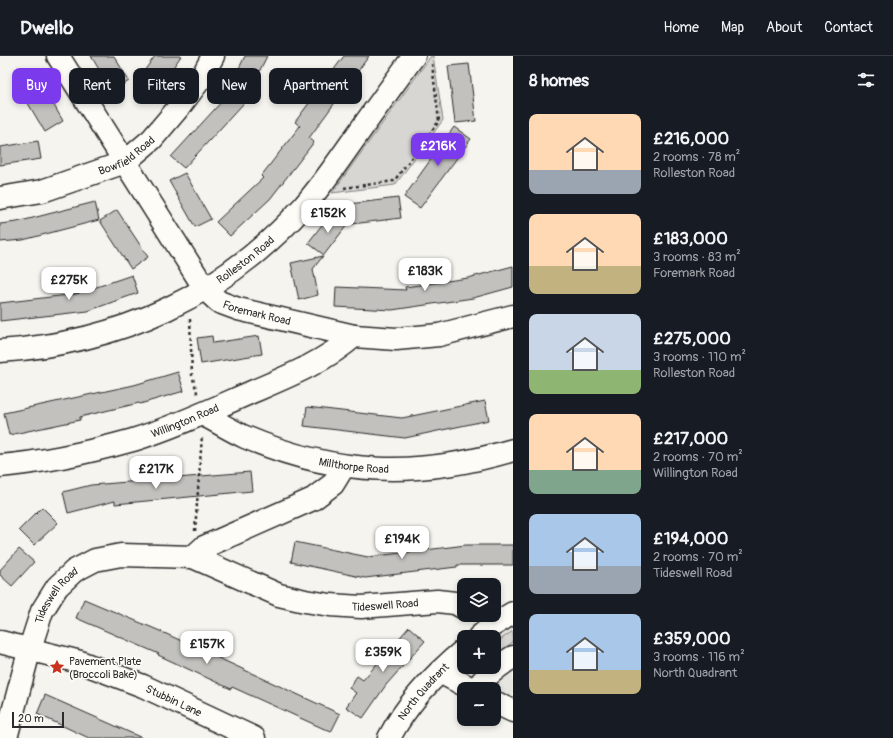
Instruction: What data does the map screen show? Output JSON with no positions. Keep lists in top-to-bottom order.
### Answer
{
  "streets": {
    "street": [
      "Bowfield Road",
      "Rolleston Road",
      "Foremark Road",
      "Willington Road",
      "Millthorpe Road",
      "Tideswell Road",
      "North Quadrant",
      "Stubbin Lane"
    ]
  },
  "crossings": [
    ["Bowfield Road", "Foremark Road"],
    ["Rolleston Road", "Foremark Road"],
    ["Foremark Road", "Willington Road"],
    ["Willington Road", "Millthorpe Road"],
    ["Tideswell Road", "Stubbin Lane"]
  ],
  "places": {
    "place": ["Pavement Plate (Broccoli Bake)"]
  },
  "scale_bar": "20 m",
  "page": {
    "header": "Dwello",
    "nav": [
      "Home",
      "Map",
      "About",
      "Contact"
    ],
    "heading": "8 homes",
    "chip": [
      "Buy",
      "Rent",
      "Filters",
      "New",
      "Apartment"
    ],
    "list": [
      {
        "name": "£216,000",
        "note": "2 rooms · 78 m² · Rolleston Road"
      },
      {
        "name": "£183,000",
        "note": "3 rooms · 83 m² · Foremark Road"
      },
      {
        "name": "£275,000",
        "note": "3 rooms · 110 m² · Rolleston Road"
      },
      {
        "name": "£217,000",
        "note": "2 rooms · 70 m² · Willington Road"
      },
      {
        "name": "£194,000",
        "note": "2 rooms · 70 m² · Tideswell Road"
      },
      {
        "name": "£359,000",
        "note": "3 rooms · 116 m² · North Quadrant"
      }
    ],
    "price": [
      "£216K",
      "£152K",
      "£183K",
      "£275K",
      "£217K",
      "£194K",
      "£157K",
      "£359K"
    ],
    "map_buttons": ["+", "−"],
    "scale": "20 m"
  }
}
